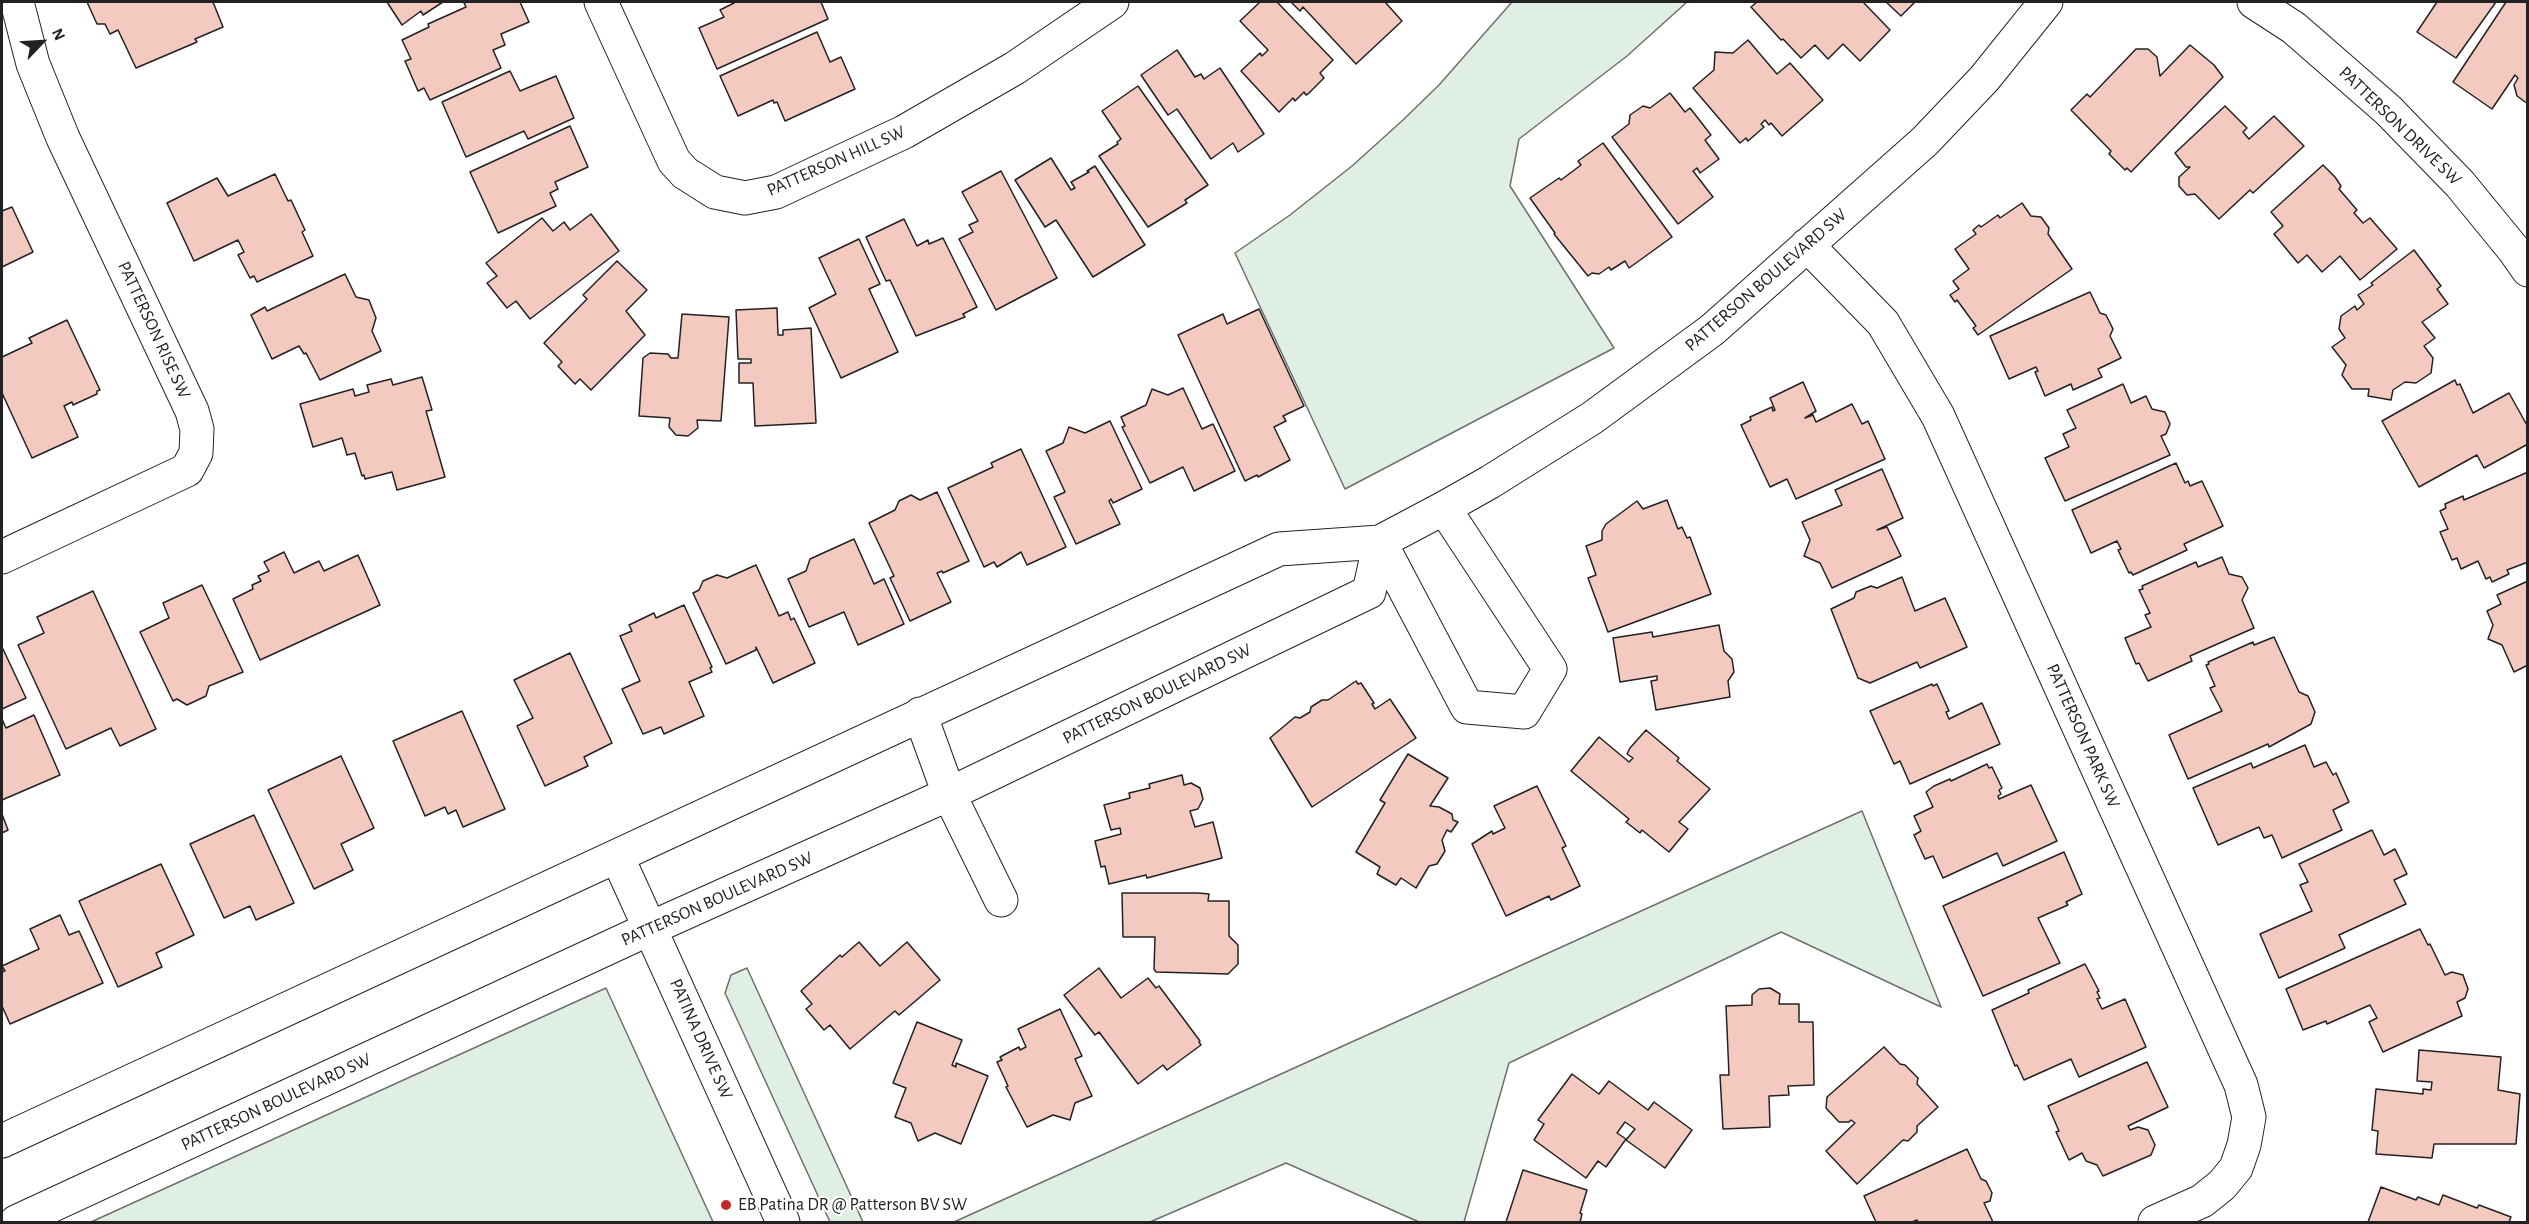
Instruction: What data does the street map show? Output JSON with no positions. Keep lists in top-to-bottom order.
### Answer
{
  "streets": {
    "street": [
      "PATTERSON DRIVE SW",
      "PATTERSON HILL SW",
      "PATTERSON BOULEVARD SW",
      "PATTERSON RISE SW",
      "PATTERSON PARK SW",
      "PATINA DRIVE SW"
    ]
  },
  "crossings": [
    ["PATTERSON BOULEVARD SW", "PATTERSON PARK SW"],
    ["PATTERSON BOULEVARD SW", "PATINA DRIVE SW"]
  ],
  "places": ["EB Patina DR @ Patterson BV SW"],
  "north": "top right"
}
